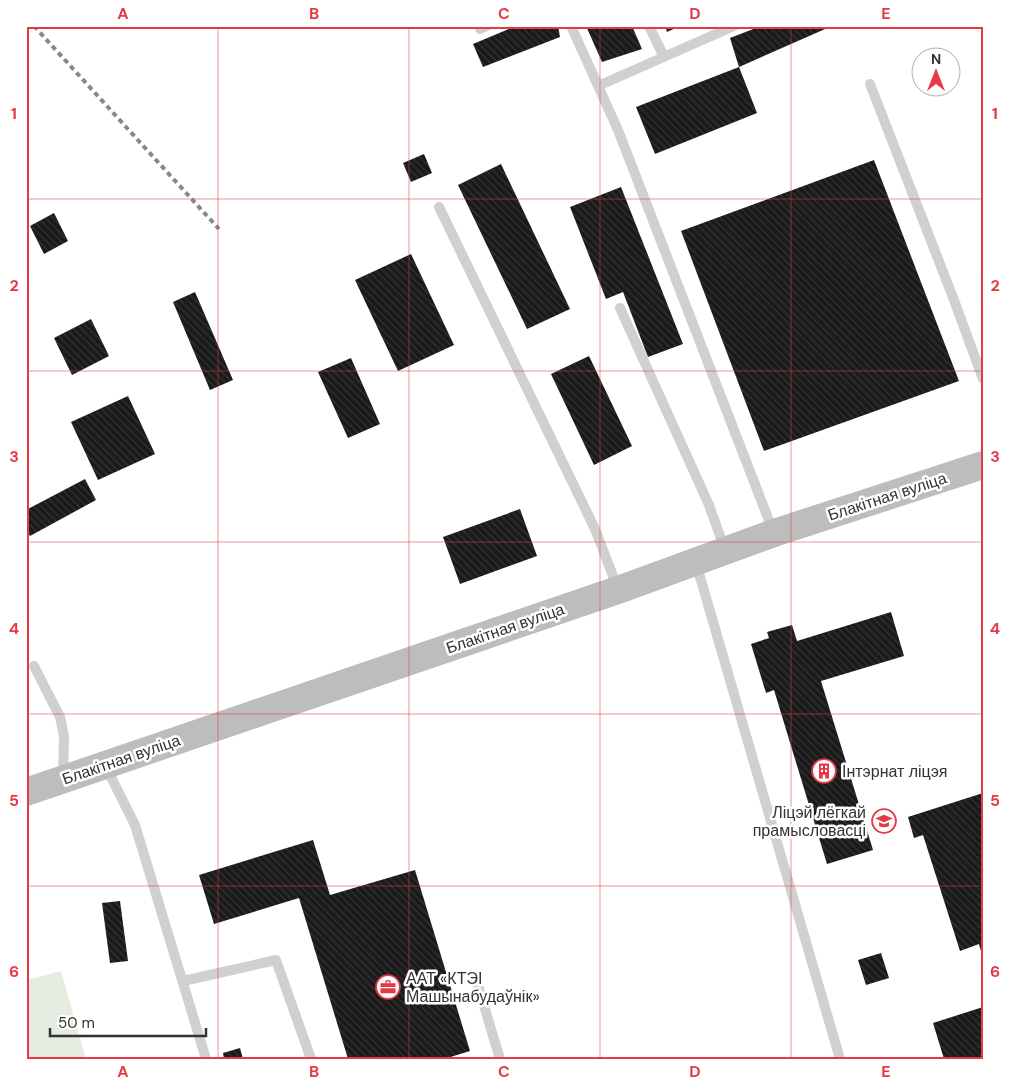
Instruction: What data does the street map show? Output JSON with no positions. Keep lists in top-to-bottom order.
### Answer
{
  "streets": {
    "street": ["Блакітная вуліца"]
  },
  "places": {
    "building": ["Інтэрнат ліцэя"],
    "school or university": ["Ліцэй лёгкай прамысловасці"],
    "office": ["ААТ «КТЭІ Машынабудаўнік»"]
  },
  "scale_bar": "50 m",
  "north": "top",
  "grid": {
    "columns": [
      "A",
      "B",
      "C",
      "D",
      "E"
    ],
    "rows": [
      "1",
      "2",
      "3",
      "4",
      "5",
      "6"
    ]
  }
}
